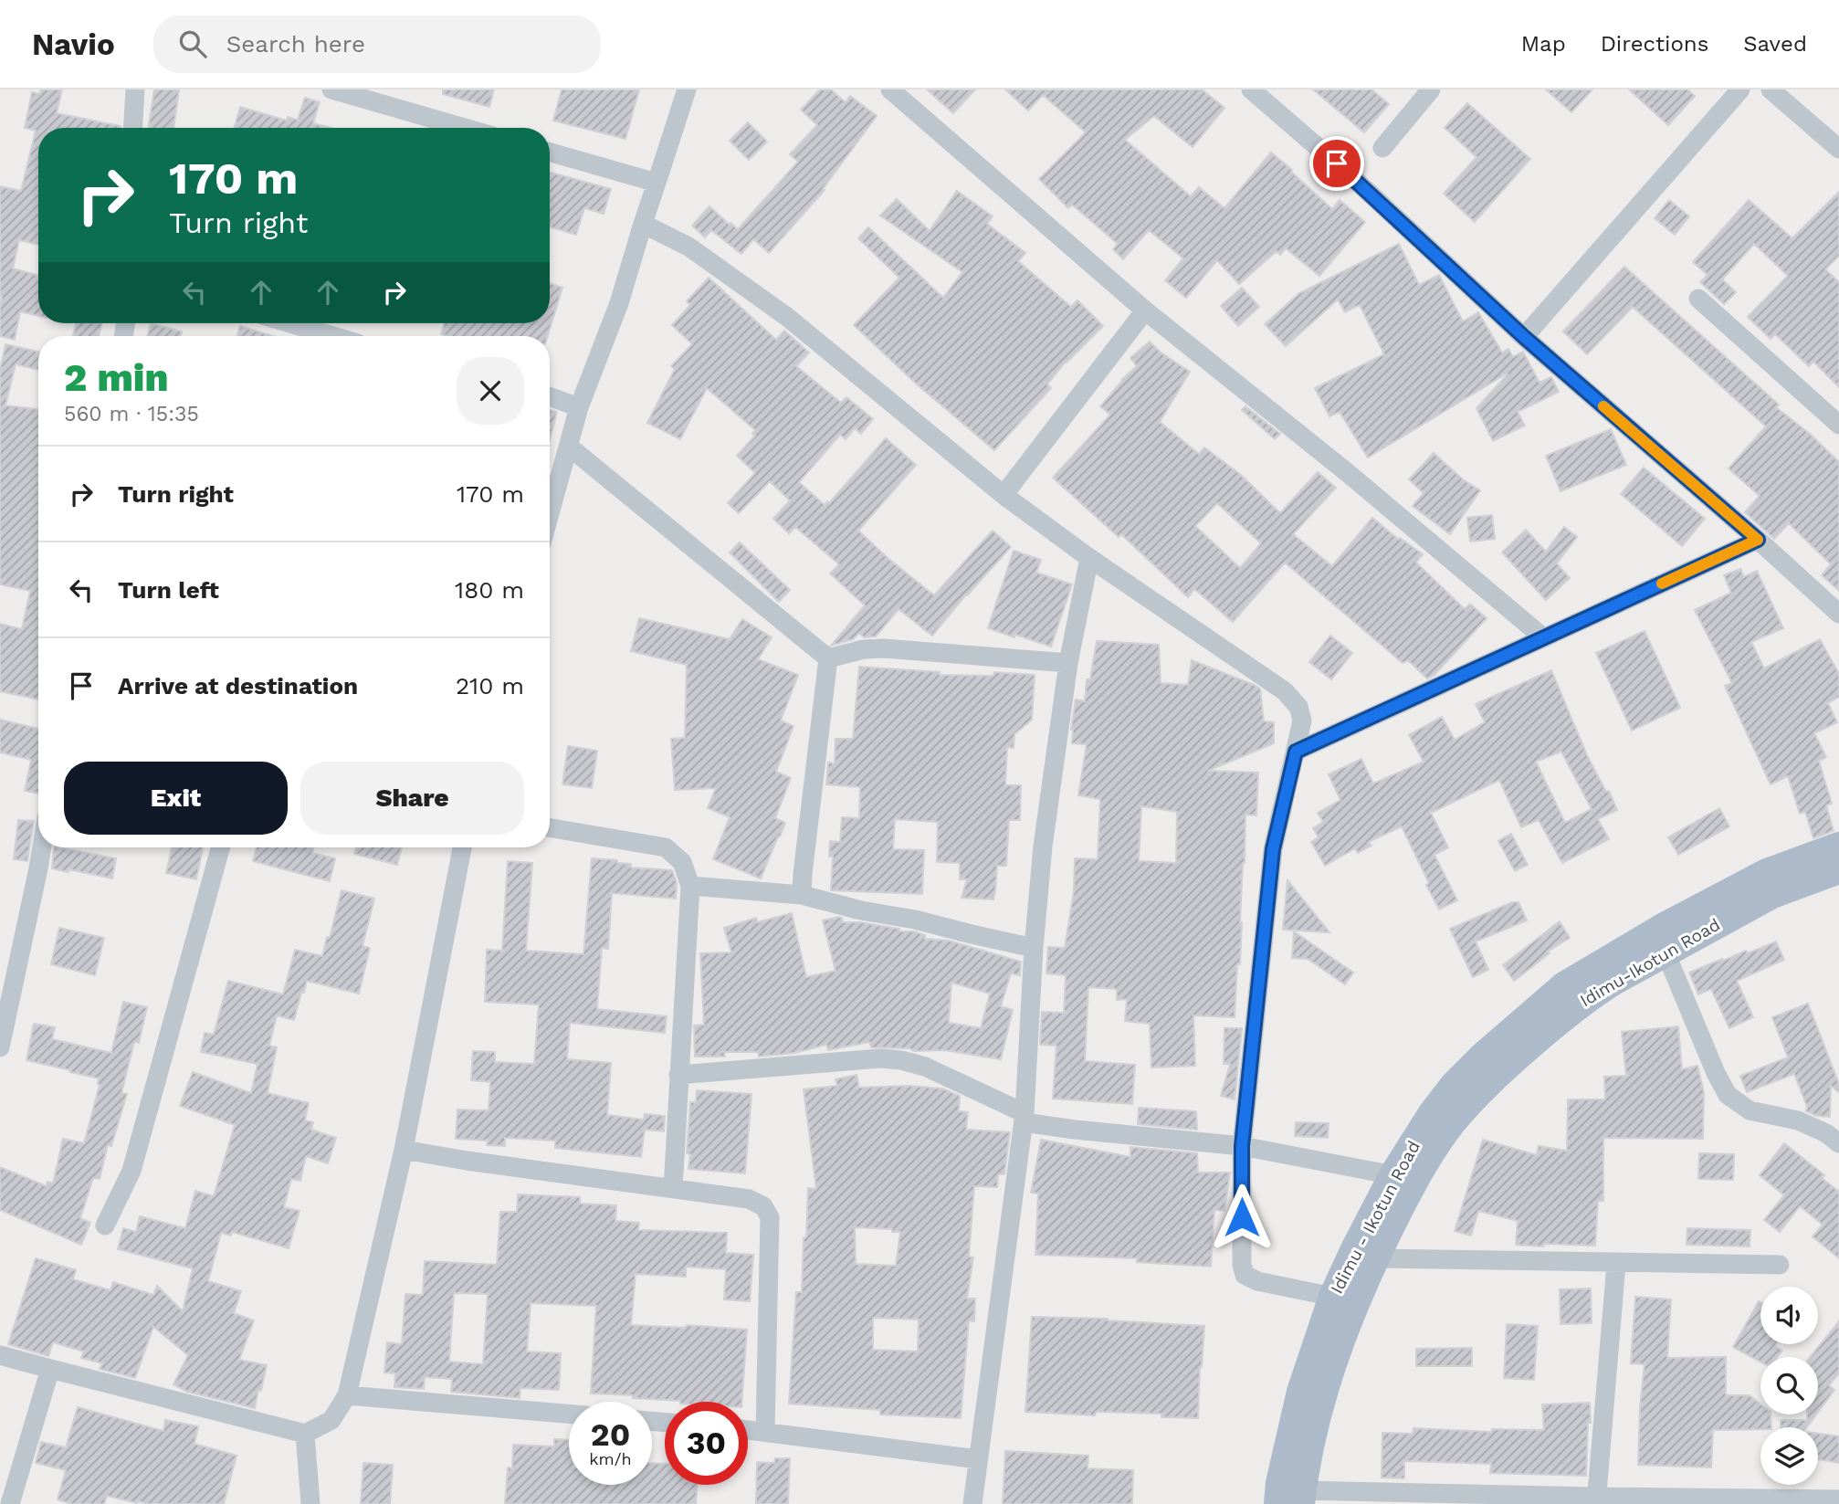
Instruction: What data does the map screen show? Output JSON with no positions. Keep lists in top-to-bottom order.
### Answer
{
  "streets": {
    "main road": ["Idimu-Ikotun Road", "Idimu - Ikotun Road"]
  },
  "crossings": [
    ["Idimu-Ikotun Road", "Idimu - Ikotun Road"]
  ],
  "page": {
    "header": "Navio",
    "search": "Search here",
    "nav": ["Map", "Directions", "Saved"],
    "turn": ["170 m", "Turn right"],
    "heading": ["2 min", "560 m · 15:35"],
    "list": [
      {
        "name": "Turn right",
        "value": "170 m"
      },
      {
        "name": "Turn left",
        "value": "180 m"
      },
      {
        "name": "Arrive at destination",
        "value": "210 m"
      }
    ],
    "buttons": ["Exit", "Share"],
    "speed": "20 km/h",
    "limit": "30"
  }
}
